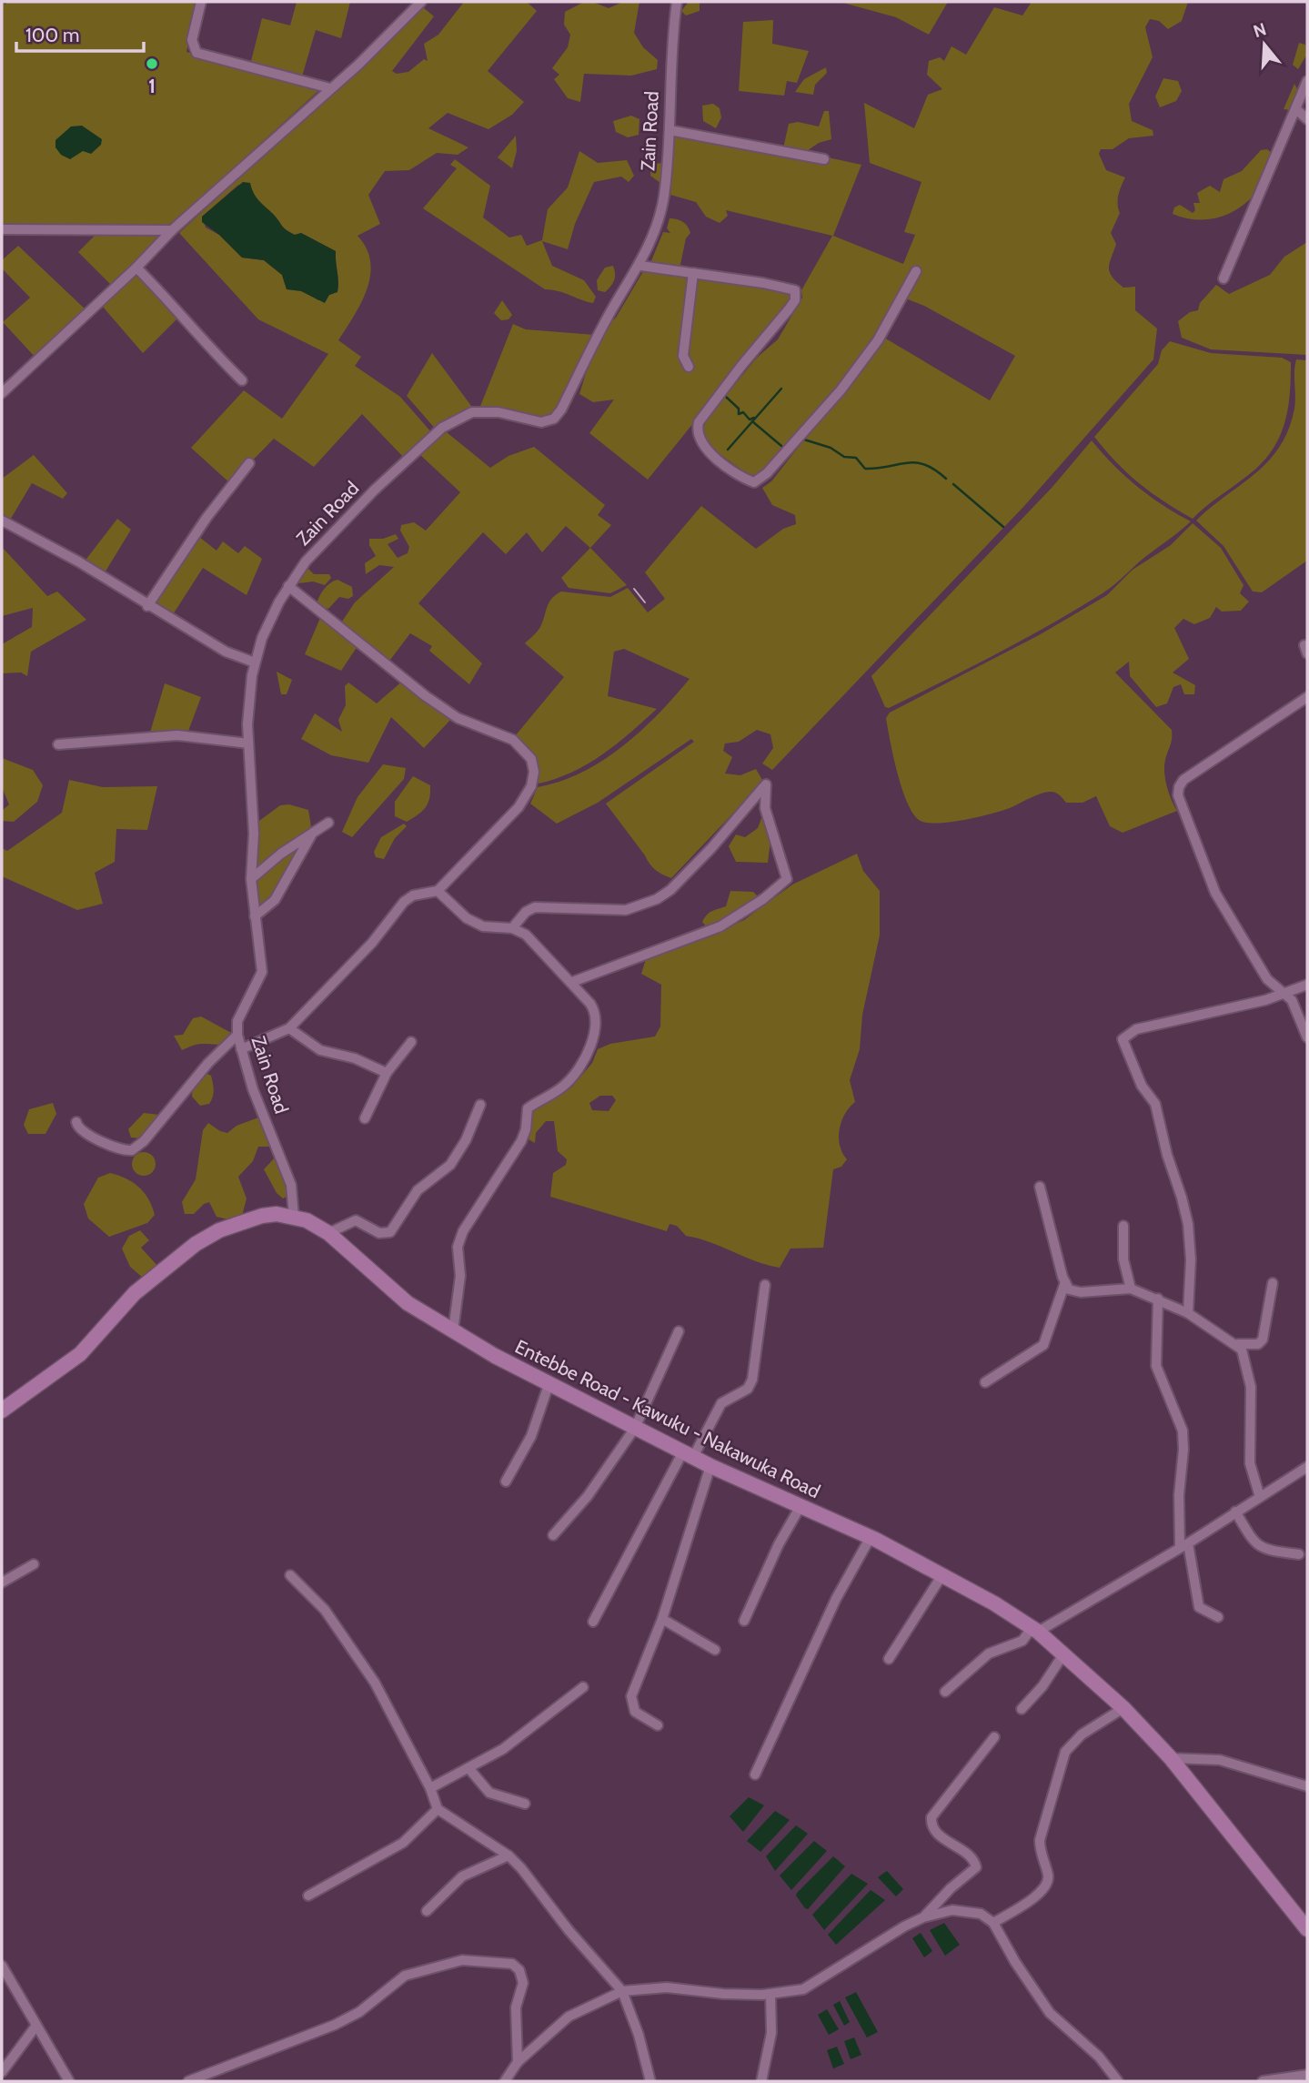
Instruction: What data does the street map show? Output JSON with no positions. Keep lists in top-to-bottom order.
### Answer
{
  "streets": {
    "main road": ["Entebbe Road - Kawuku - Nakawuka Road"],
    "street": ["Zain Road"]
  },
  "crossings": [
    ["Zain Road", "Entebbe Road - Kawuku - Nakawuka Road"]
  ],
  "places": ["1"],
  "scale_bar": "100 m",
  "north": "top"
}
